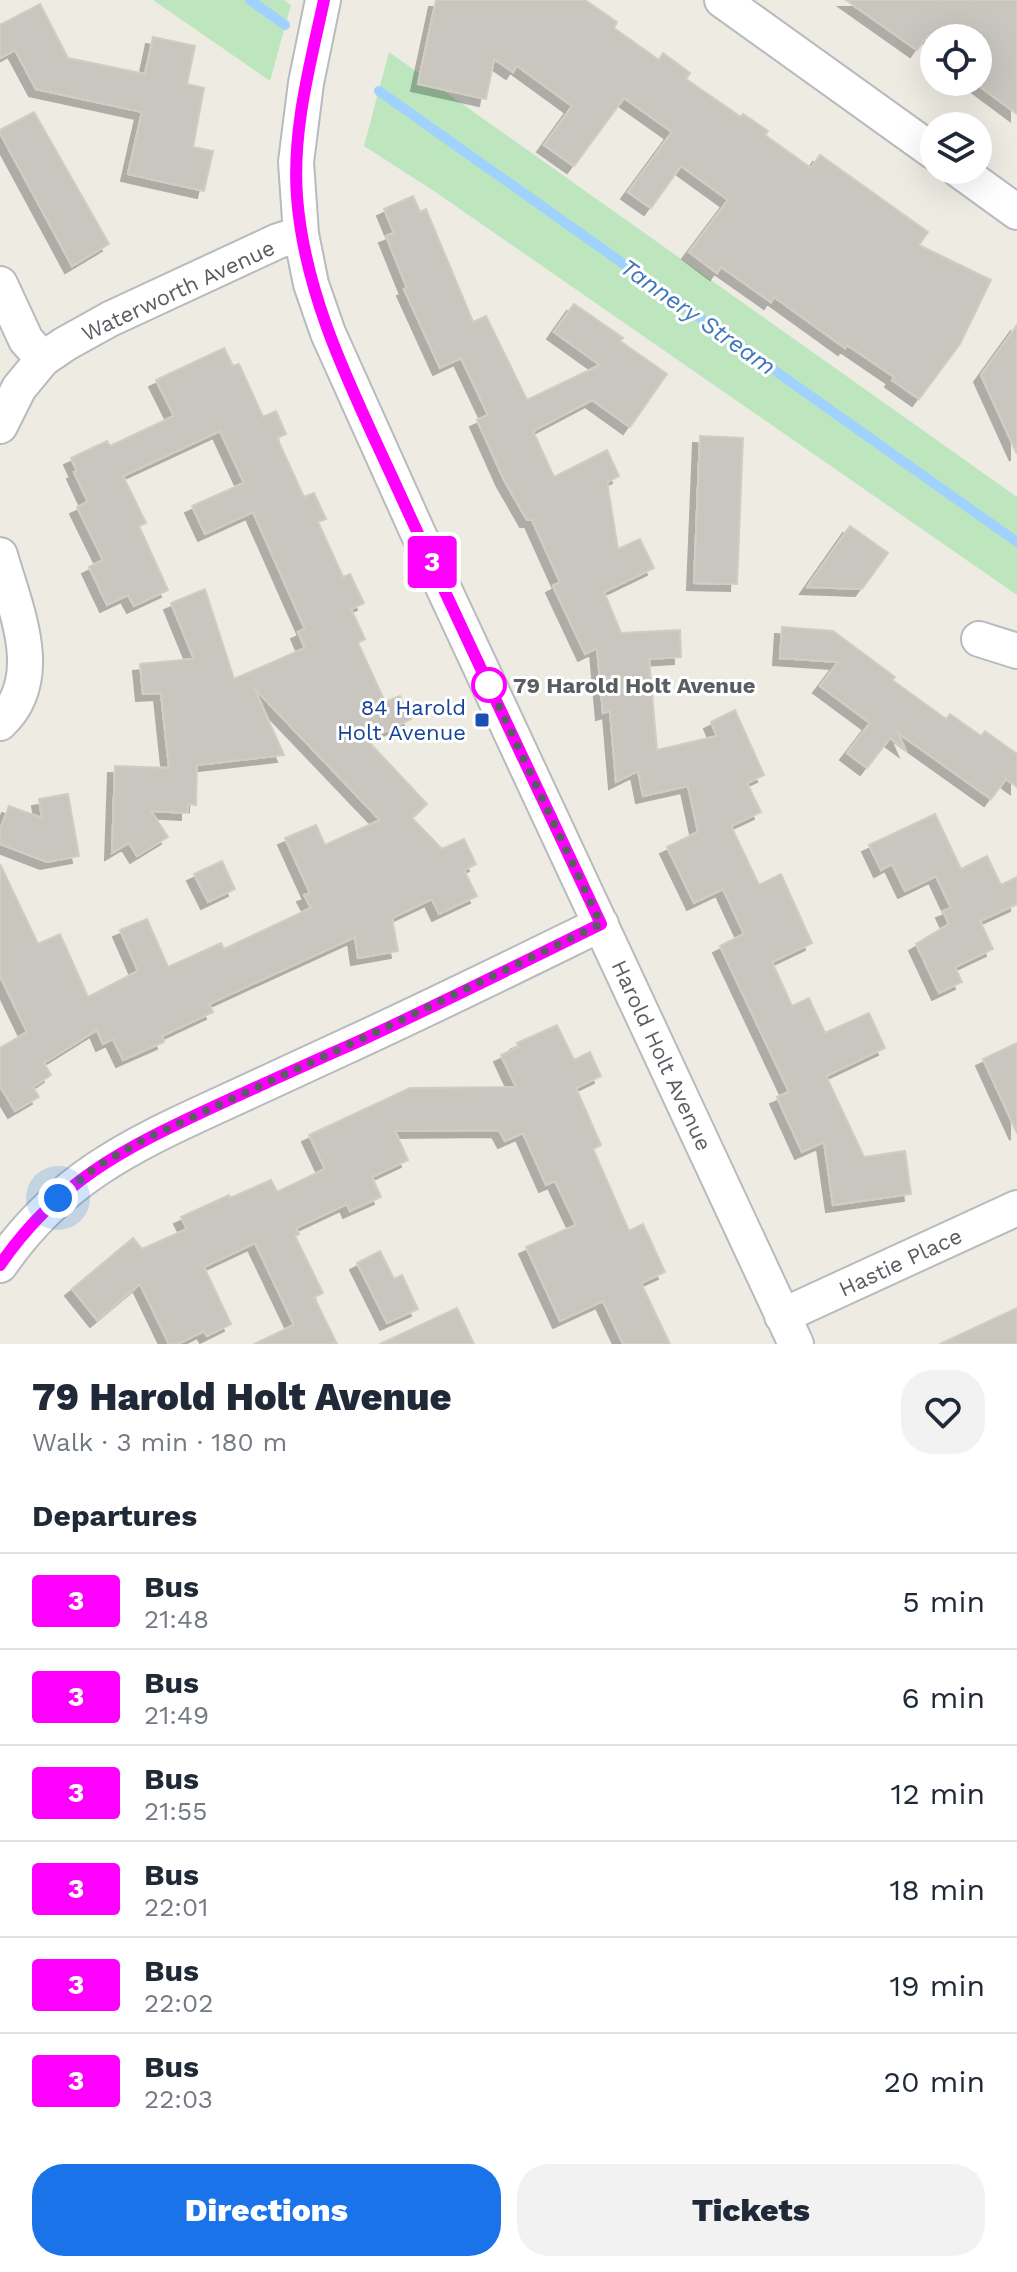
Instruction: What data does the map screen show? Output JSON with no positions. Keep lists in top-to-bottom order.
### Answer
{
  "streets": {
    "street": ["Waterworth Avenue", "Harold Holt Avenue", "Hastie Place"]
  },
  "crossings": [
    ["Waterworth Avenue", "Harold Holt Avenue"],
    ["Harold Holt Avenue", "Hastie Place"]
  ],
  "water": ["Tannery Stream"],
  "places": {
    "other": ["79 Harold Holt Avenue"],
    "transit": ["84 Harold Holt Avenue"]
  },
  "lines": ["bus line 3"],
  "page": {
    "on_map": "3",
    "heading": [
      ["79 Harold Holt Avenue", "Walk · 3 min · 180 m"],
      "Departures"
    ],
    "list": [
      {
        "mark": "3",
        "name": "Bus",
        "note": "21:48",
        "value": "5 min"
      },
      {
        "mark": "3",
        "name": "Bus",
        "note": "21:49",
        "value": "6 min"
      },
      {
        "mark": "3",
        "name": "Bus",
        "note": "21:55",
        "value": "12 min"
      },
      {
        "mark": "3",
        "name": "Bus",
        "note": "22:01",
        "value": "18 min"
      },
      {
        "mark": "3",
        "name": "Bus",
        "note": "22:02",
        "value": "19 min"
      },
      {
        "mark": "3",
        "name": "Bus",
        "note": "22:03",
        "value": "20 min"
      }
    ],
    "buttons": ["Directions", "Tickets"]
  }
}
